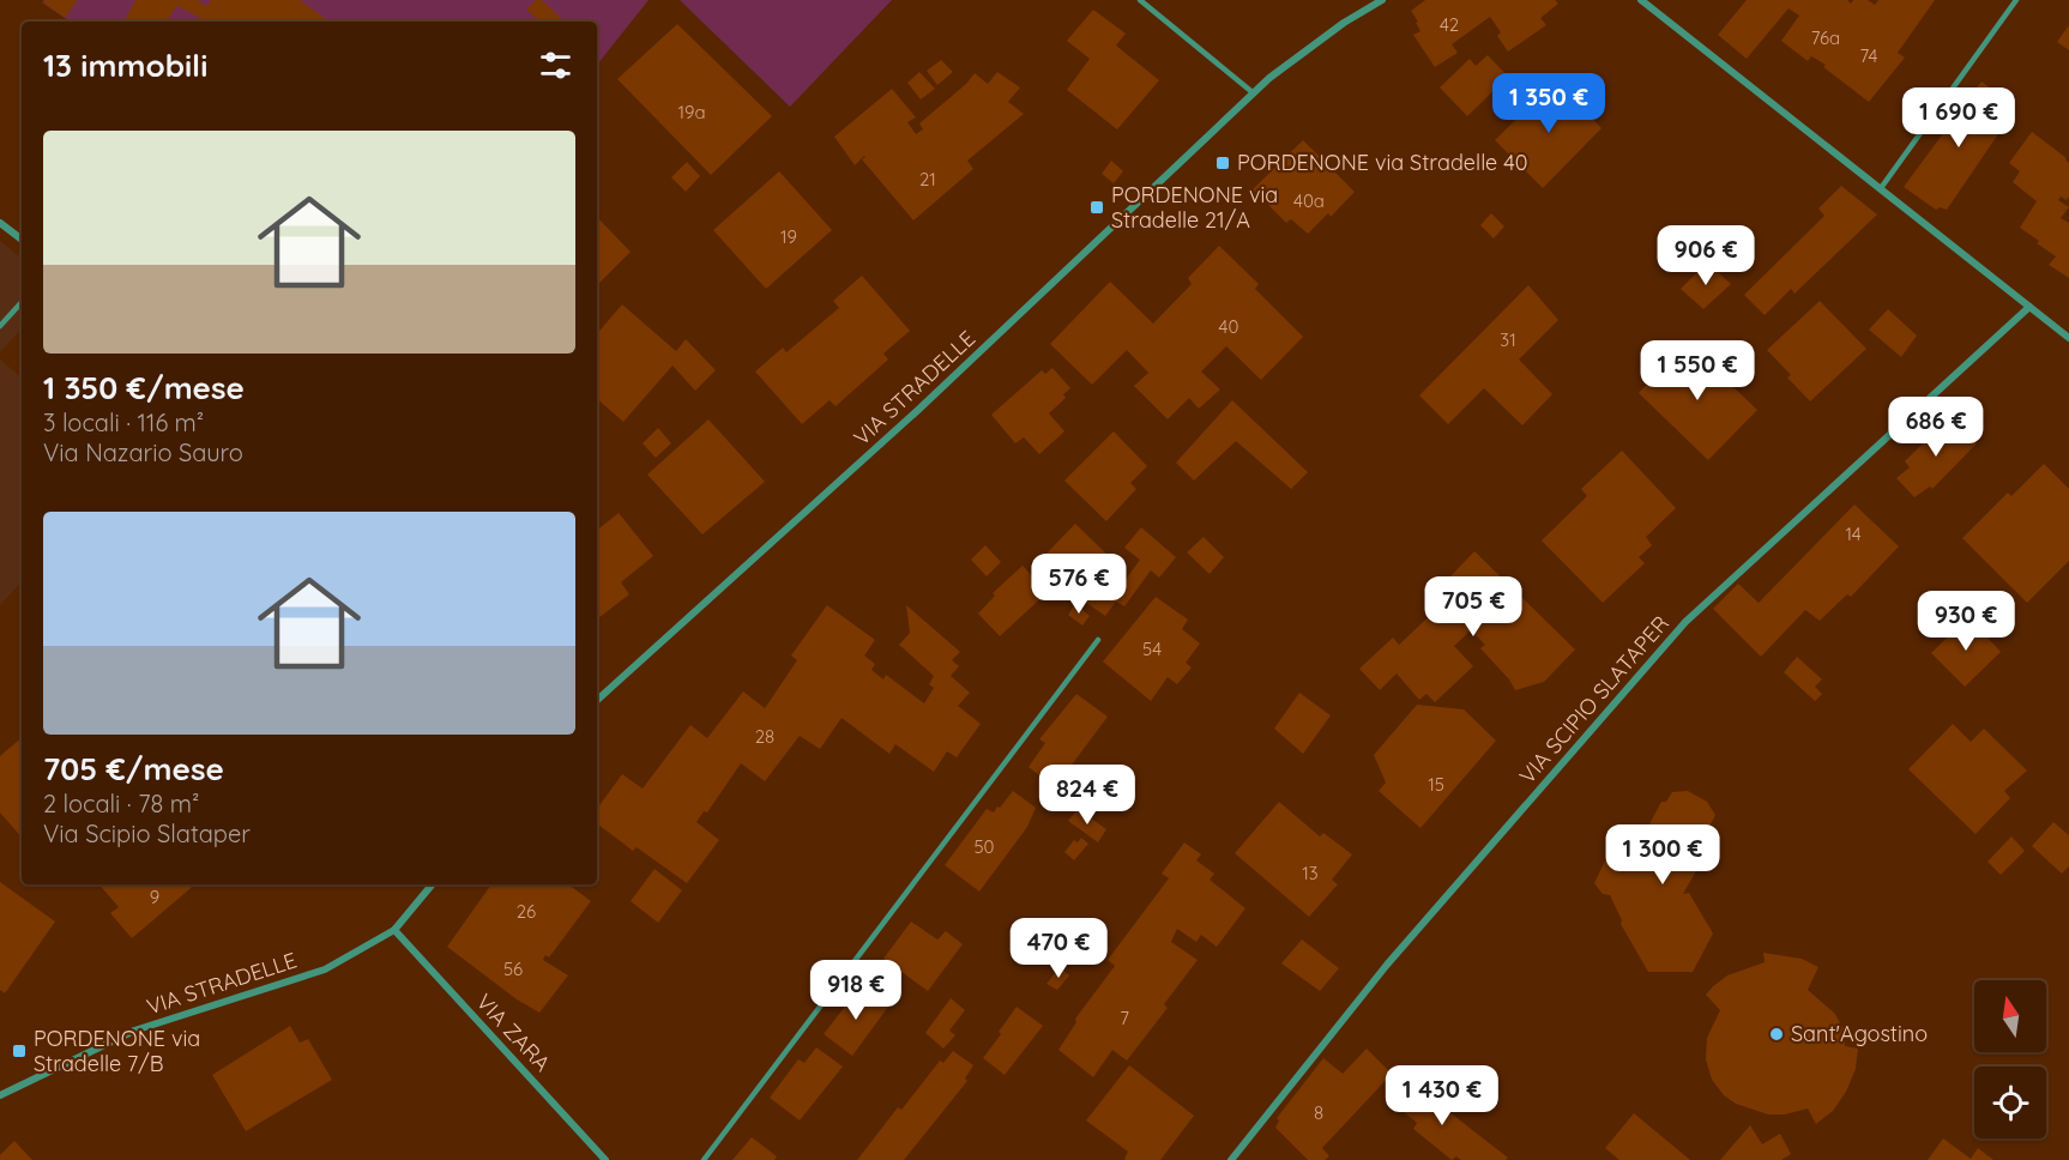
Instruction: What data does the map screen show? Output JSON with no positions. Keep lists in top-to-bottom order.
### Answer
{
  "streets": {
    "street": ["VIA STRADELLE", "VIA SCIPIO SLATAPER", "VIA ZARA"]
  },
  "crossings": [
    ["VIA STRADELLE", "VIA ZARA"]
  ],
  "places": {
    "transit": ["PORDENONE via Stradelle 40", "PORDENONE via Stradelle 21/A", "PORDENONE via Stradelle 7/B"],
    "other": ["Sant'Agostino"]
  },
  "house_numbers": [
    "42",
    "76a",
    "74",
    "19a",
    "21",
    "40a",
    "19",
    "40",
    "31",
    "14",
    "54",
    "28",
    "15",
    "50",
    "13",
    "9",
    "26",
    "56",
    "7",
    "8"
  ],
  "north": "top",
  "page": {
    "heading": "13 immobili",
    "price": [
      "1 350 €",
      "1 690 €",
      "906 €",
      "1 550 €",
      "686 €",
      "576 €",
      "705 €",
      "930 €",
      "824 €",
      "1 300 €",
      "470 €",
      "918 €",
      "1 430 €"
    ],
    "list": [
      {
        "name": "1 350 €/mese",
        "note": "3 locali · 116 m² · Via Nazario Sauro"
      },
      {
        "name": "705 €/mese",
        "note": "2 locali · 78 m² · Via Scipio Slataper"
      }
    ]
  }
}
